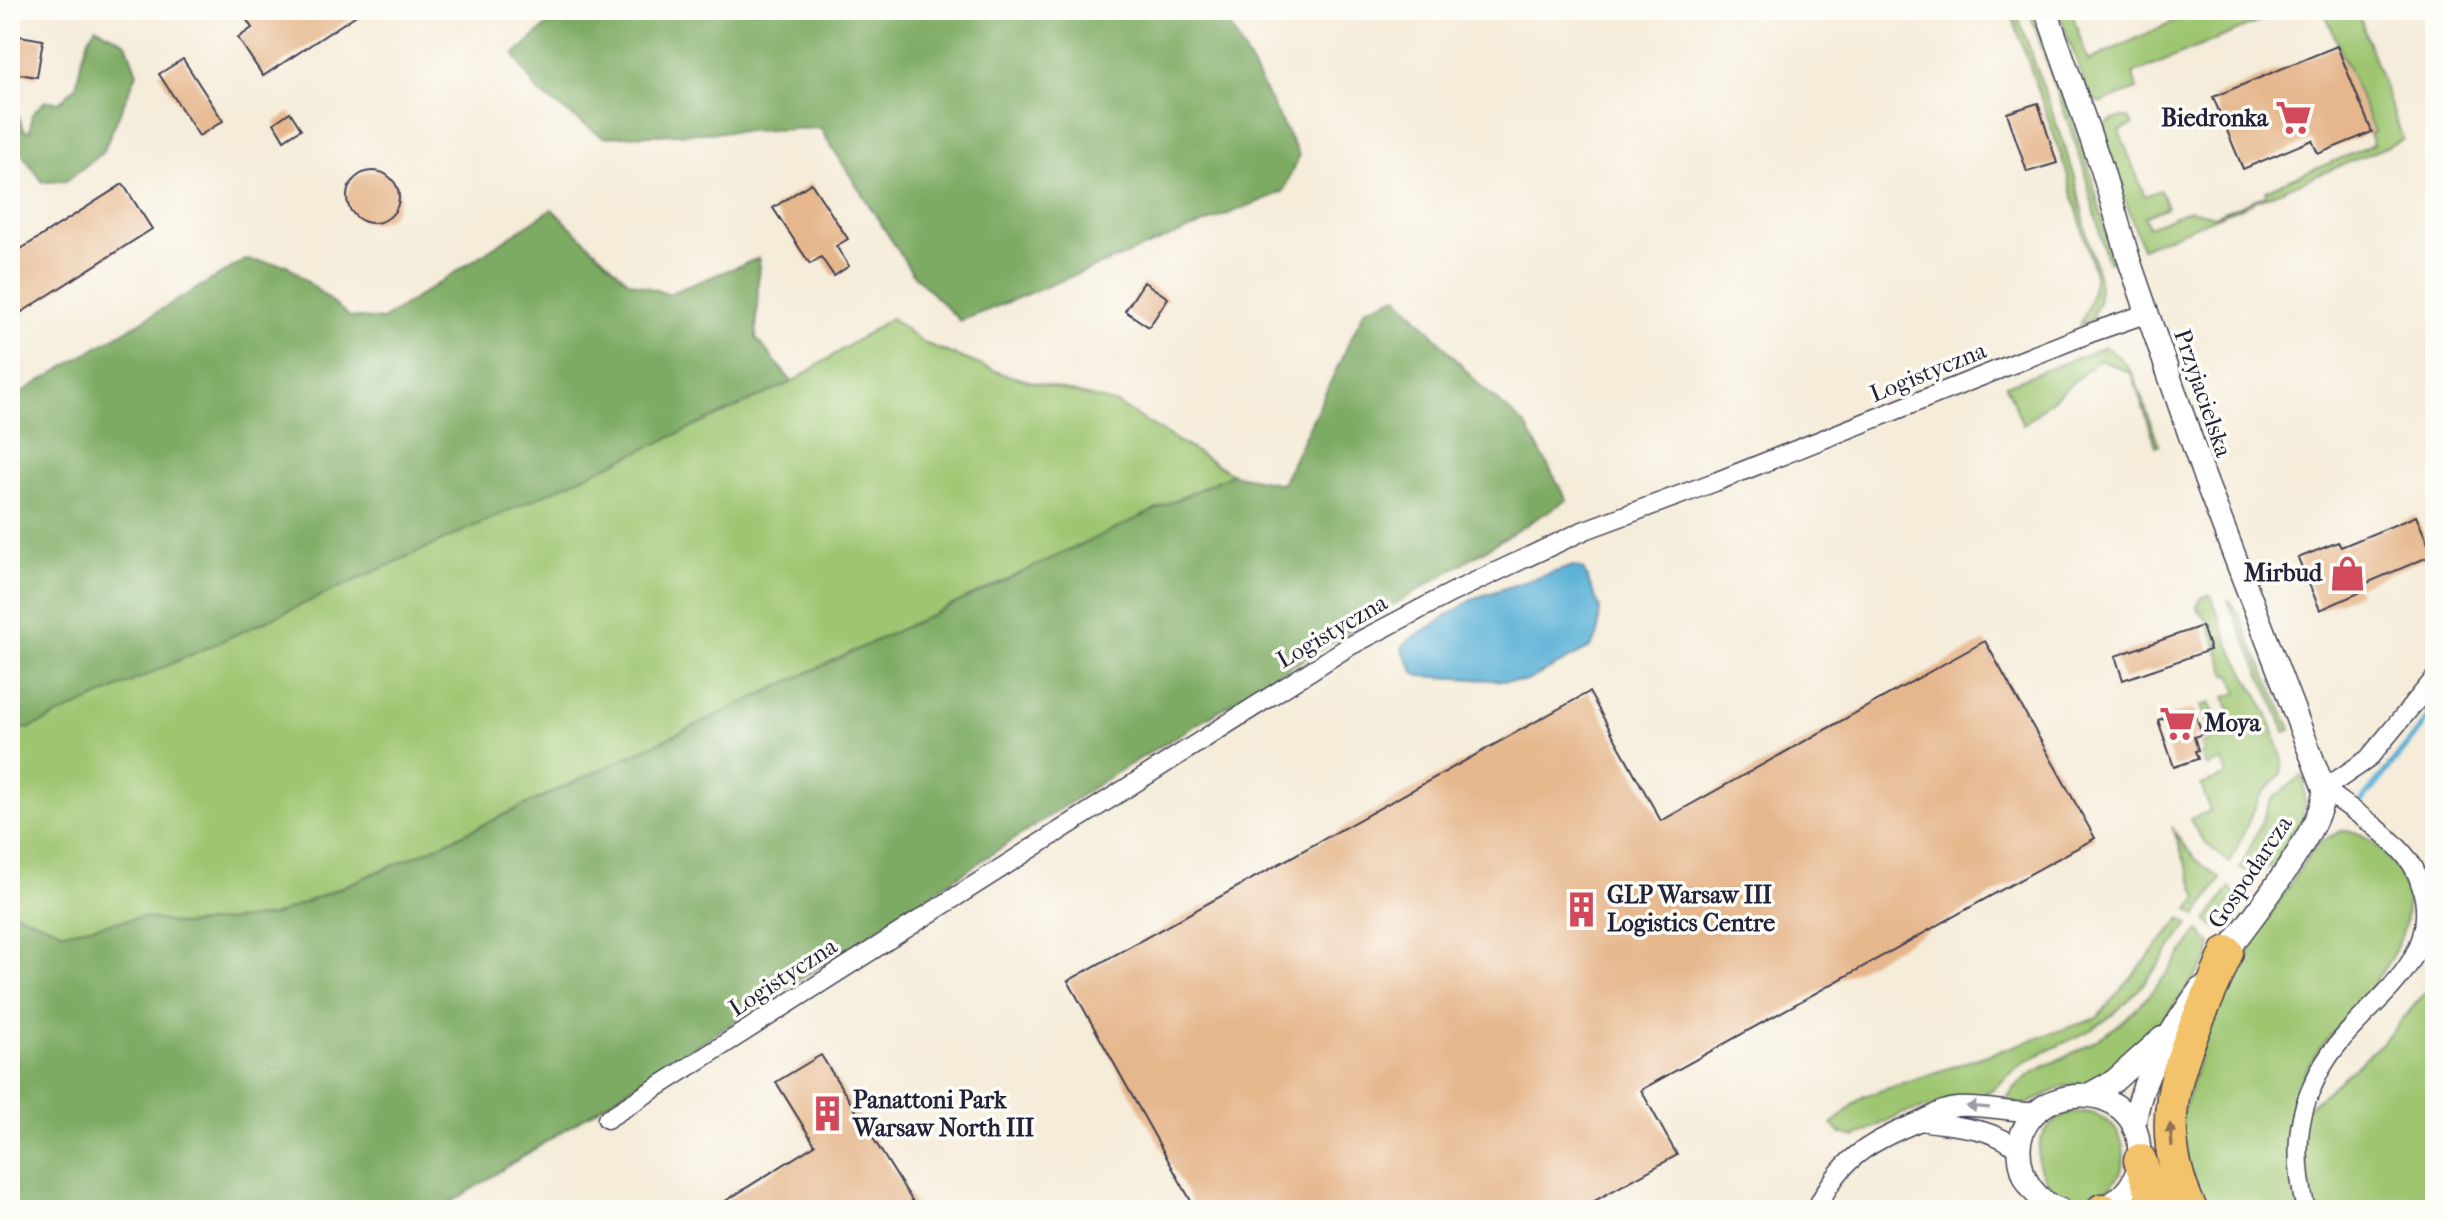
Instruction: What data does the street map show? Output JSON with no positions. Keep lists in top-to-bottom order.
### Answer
{
  "streets": {
    "street": ["Logistyczna", "Przyjacielska", "Gospodarcza"]
  },
  "crossings": [
    ["Logistyczna", "Przyjacielska"],
    ["Przyjacielska", "Gospodarcza"]
  ],
  "places": {
    "supermarket": ["Biedronka", "Moya"],
    "shop": ["Mirbud"],
    "building": ["GLP Warsaw III Logistics Centre", "Panattoni Park Warsaw North III"]
  }
}
